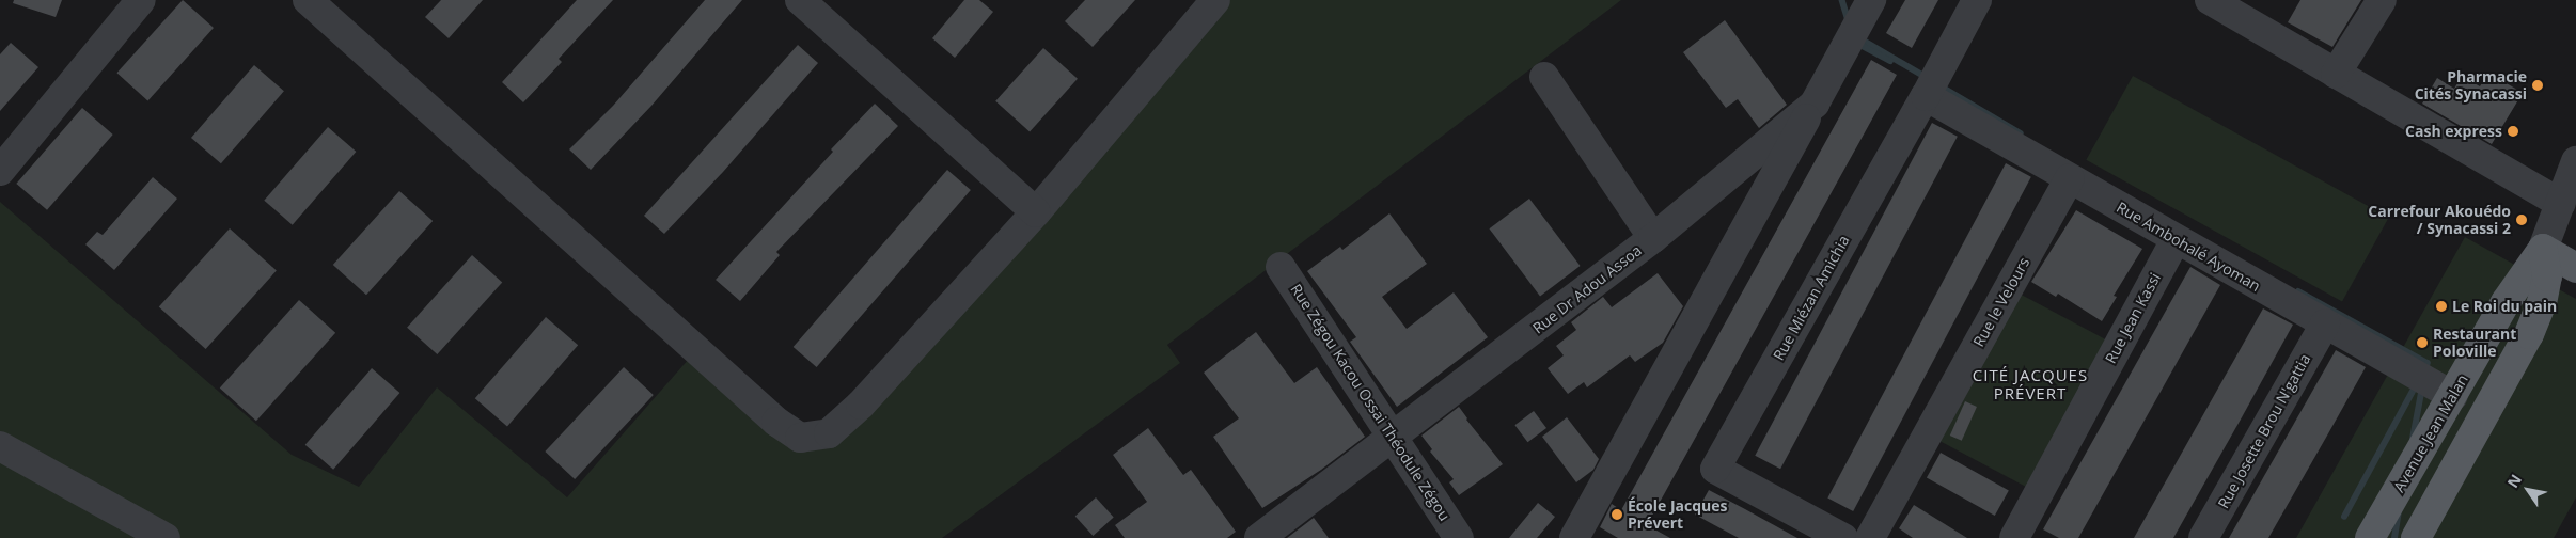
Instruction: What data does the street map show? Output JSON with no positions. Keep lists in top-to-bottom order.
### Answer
{
  "streets": {
    "main road": ["Avenue Jean Malan"],
    "street": [
      "Rue Ambohalé Ayoman",
      "Rue Dr Adou Assoa",
      "Rue Miézan Amichia",
      "Rue le Velours",
      "Rue Jean Kassi",
      "Rue Zégou Kacou Ossai Théodule Zégou",
      "Rue Josette Brou N'gattia"
    ]
  },
  "crossings": [
    ["Rue Ambohalé Ayoman", "Rue Miézan Amichia"],
    ["Rue Ambohalé Ayoman", "Rue le Velours"],
    ["Rue Ambohalé Ayoman", "Rue Jean Kassi"],
    ["Rue Ambohalé Ayoman", "Rue Josette Brou N'gattia"],
    ["Rue Ambohalé Ayoman", "Avenue Jean Malan"],
    ["Rue Dr Adou Assoa", "Rue Zégou Kacou Ossai Théodule Zégou"]
  ],
  "districts": ["CITÉ JACQUES PRÉVERT"],
  "places": [
    "Pharmacie Cités Synacassi",
    "Cash express",
    "Carrefour Akouédo / Synacassi 2",
    "Le Roi du pain",
    "Restaurant Poloville",
    "École Jacques Prévert"
  ],
  "north": "top left"
}
